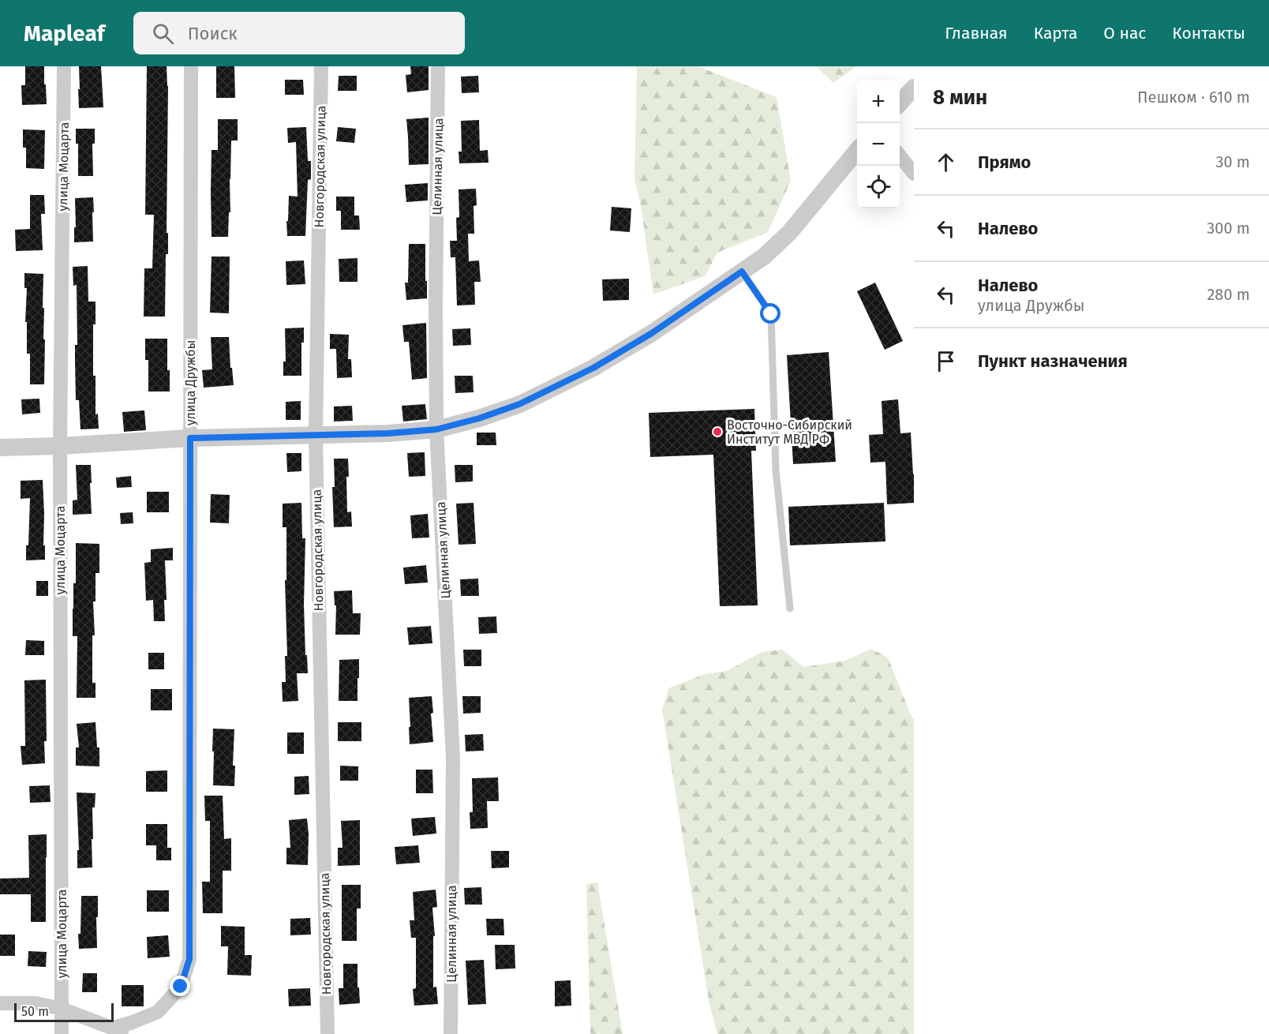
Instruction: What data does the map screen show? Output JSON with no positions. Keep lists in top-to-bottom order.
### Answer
{
  "streets": {
    "street": [
      "улица Моцарта",
      "Новгородская улица",
      "Целинная улица",
      "улица Дружбы"
    ]
  },
  "places": ["Восточно-Сибирский Институт МВД РФ"],
  "scale_bar": "50 m",
  "page": {
    "header": "Mapleaf",
    "search": "Поиск",
    "nav": [
      "Главная",
      "Карта",
      "О нас",
      "Контакты"
    ],
    "heading": ["8 мин", "Пешком · 610 m"],
    "map_buttons": ["+", "−"],
    "list": [
      ["Прямо", "30 m"],
      ["Налево", "300 m"],
      ["Налево", "улица Дружбы", "280 m"],
      "Пункт назначения"
    ],
    "scale": "50 m"
  }
}
